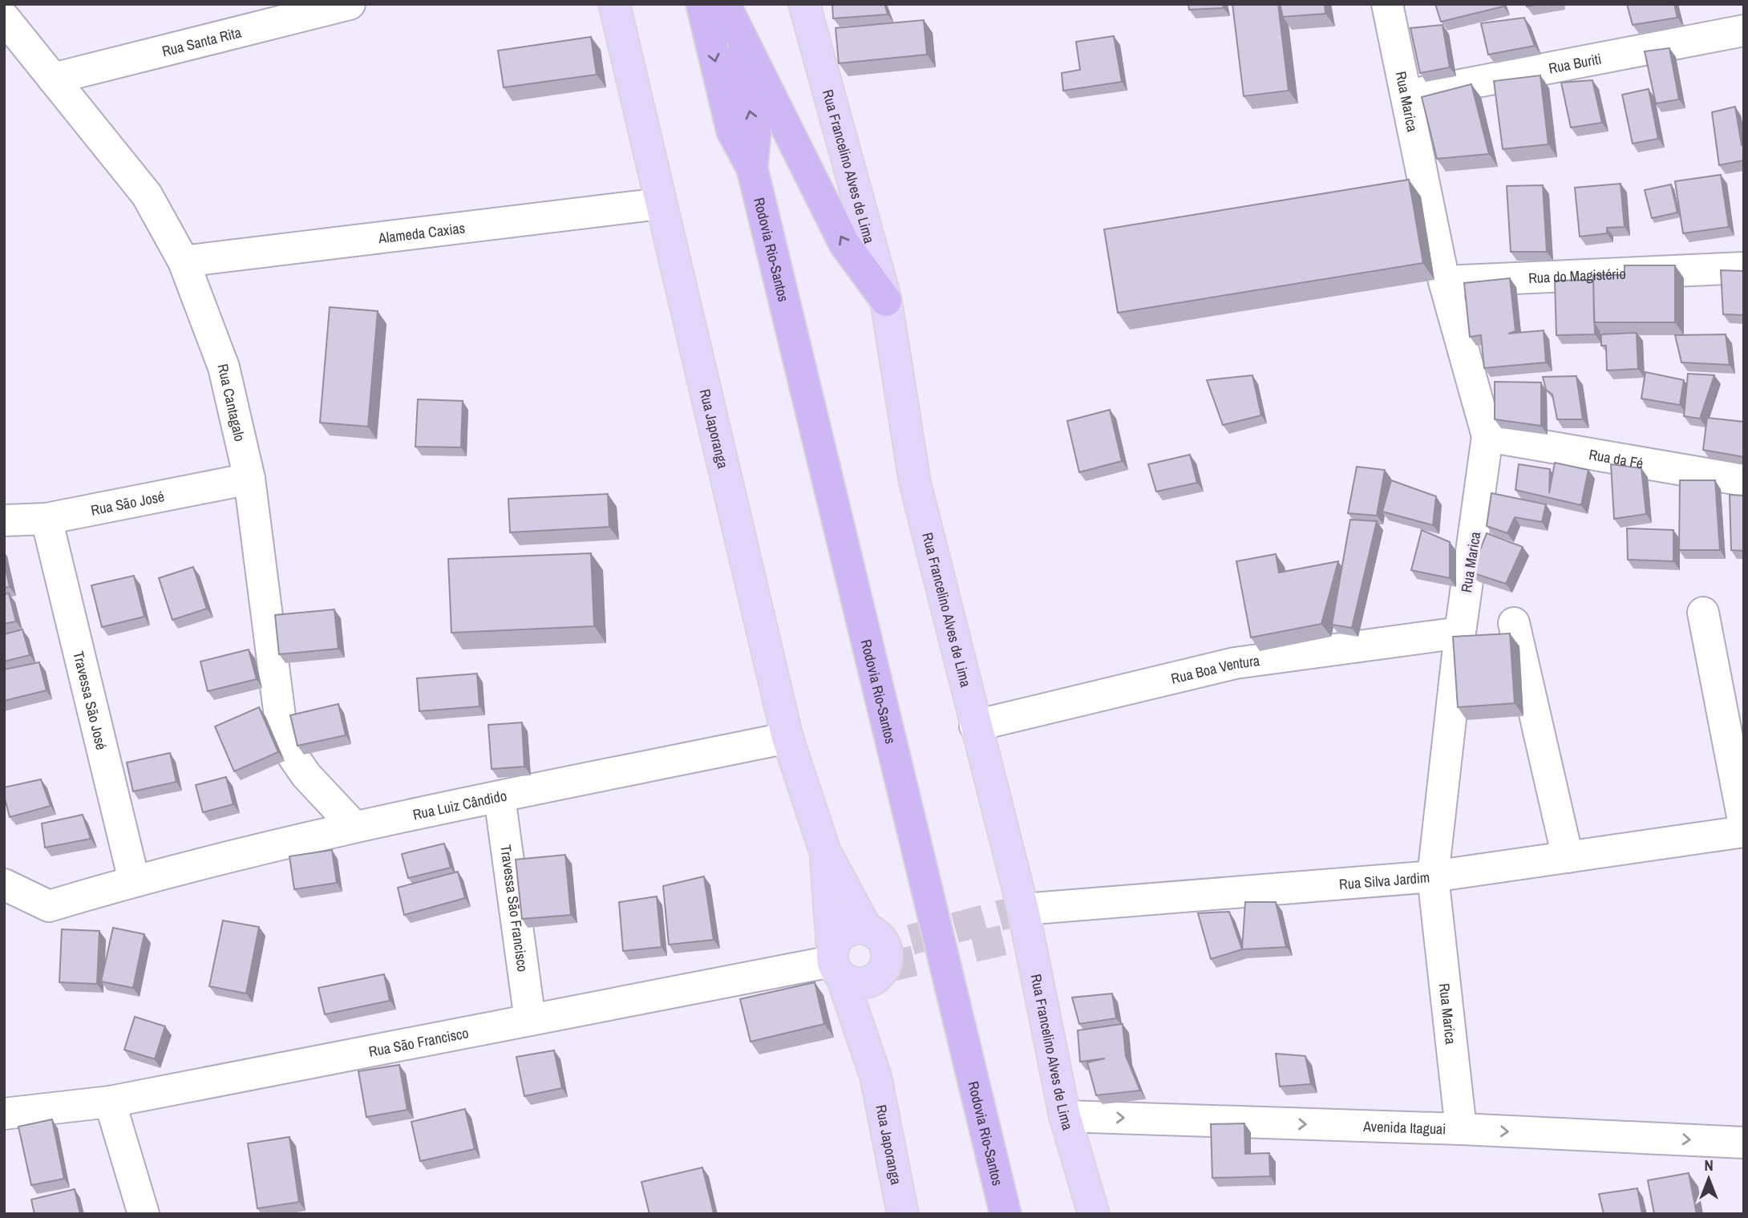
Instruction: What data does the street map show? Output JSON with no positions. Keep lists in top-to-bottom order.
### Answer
{
  "streets": {
    "highway": ["Rodovia Rio-Santos"],
    "main road": ["Rua Francelino Alves de Lima", "Rua Japoranga"],
    "street": [
      "Rua Santa Rita",
      "Rua Buriti",
      "Rua Marica",
      "Alameda Caxias",
      "Rua do Magistério",
      "Rua Cantagalo",
      "Rua da Fé",
      "Rua São José",
      "Rua Boa Ventura",
      "Travessa São José",
      "Rua Luiz Cândido",
      "Rua Silva Jardim",
      "Travessa São Francisco",
      "Rua São Francisco",
      "Avenida Itaguai"
    ]
  },
  "crossings": [
    ["Rua Santa Rita", "Rua Cantagalo"],
    ["Rua Buriti", "Rua Marica"],
    ["Rua Marica", "Rua do Magistério"],
    ["Rua Marica", "Rua da Fé"],
    ["Rua Marica", "Rua Boa Ventura"],
    ["Rua Marica", "Rua Silva Jardim"],
    ["Rua Marica", "Avenida Itaguai"],
    ["Rua Francelino Alves de Lima", "Rua Boa Ventura"],
    ["Rua Francelino Alves de Lima", "Rua Silva Jardim"],
    ["Rua Francelino Alves de Lima", "Avenida Itaguai"],
    ["Alameda Caxias", "Rua Cantagalo"],
    ["Alameda Caxias", "Rua Japoranga"],
    ["Rua Cantagalo", "Rua São José"],
    ["Rua Cantagalo", "Rua Luiz Cândido"],
    ["Rua Japoranga", "Rua Luiz Cândido"],
    ["Rua Japoranga", "Rua São Francisco"],
    ["Rua São José", "Travessa São José"],
    ["Travessa São José", "Rua Luiz Cândido"],
    ["Rua Luiz Cândido", "Travessa São Francisco"],
    ["Travessa São Francisco", "Rua São Francisco"]
  ],
  "one_way": ["Avenida Itaguai"],
  "north": "top"
}
